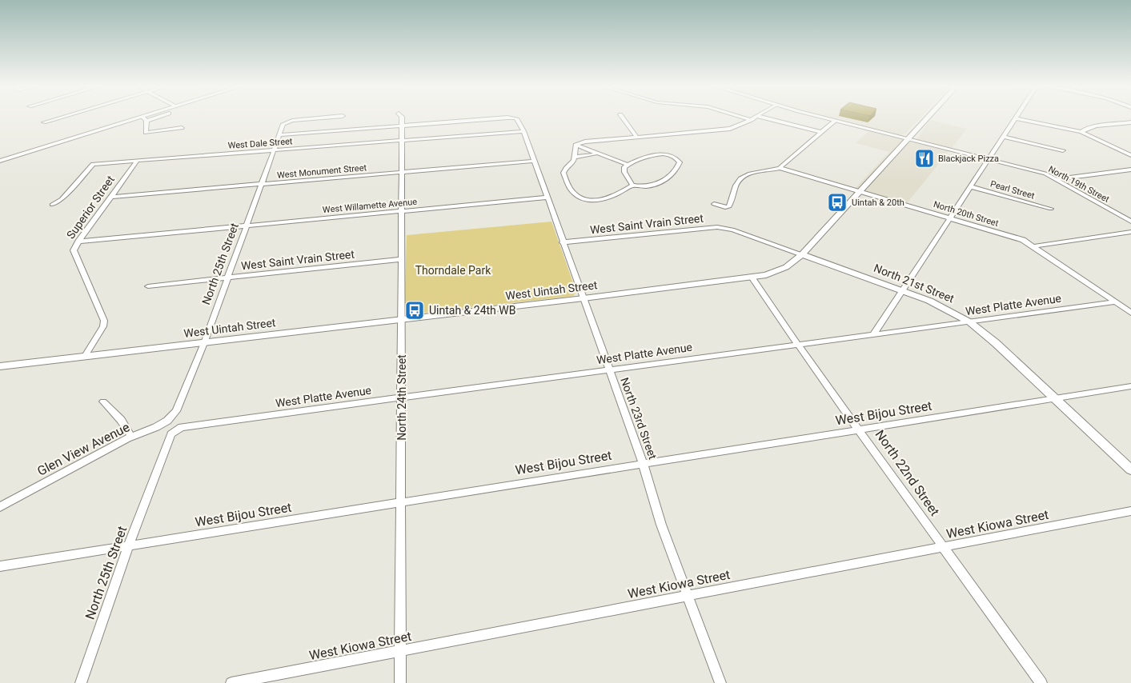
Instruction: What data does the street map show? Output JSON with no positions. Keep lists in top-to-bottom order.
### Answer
{
  "streets": {
    "main road": ["North 21st Street", "West Uintah Street"],
    "street": [
      "West Dale Street",
      "West Monument Street",
      "North 19th Street",
      "Pearl Street",
      "West Willamette Avenue",
      "Superior Street",
      "North 20th Street",
      "West Saint Vrain Street",
      "North 25th Street",
      "West Platte Avenue",
      "North 24th Street",
      "West Bijou Street",
      "North 23rd Street",
      "Glen View Avenue",
      "North 22nd Street",
      "West Kiowa Street"
    ]
  },
  "crossings": [
    ["West Dale Street", "Superior Street"],
    ["West Dale Street", "North 25th Street"],
    ["West Dale Street", "North 24th Street"],
    ["West Dale Street", "North 23rd Street"],
    ["West Monument Street", "Superior Street"],
    ["West Monument Street", "North 25th Street"],
    ["West Monument Street", "North 24th Street"],
    ["West Monument Street", "North 23rd Street"],
    ["North 19th Street", "West Uintah Street"],
    ["West Willamette Avenue", "Superior Street"],
    ["West Willamette Avenue", "North 25th Street"],
    ["West Willamette Avenue", "North 24th Street"],
    ["West Willamette Avenue", "North 23rd Street"],
    ["Superior Street", "West Uintah Street"],
    ["North 20th Street", "West Uintah Street"],
    ["North 20th Street", "West Platte Avenue"],
    ["West Saint Vrain Street", "North 25th Street"],
    ["West Saint Vrain Street", "North 21st Street"],
    ["West Saint Vrain Street", "North 24th Street"],
    ["West Saint Vrain Street", "North 23rd Street"],
    ["North 25th Street", "West Uintah Street"],
    ["North 25th Street", "West Platte Avenue"],
    ["North 25th Street", "West Bijou Street"],
    ["North 25th Street", "Glen View Avenue"],
    ["North 21st Street", "West Uintah Street"],
    ["North 21st Street", "West Platte Avenue"],
    ["North 21st Street", "West Bijou Street"],
    ["West Uintah Street", "North 24th Street"],
    ["West Uintah Street", "North 23rd Street"],
    ["West Uintah Street", "North 22nd Street"],
    ["West Platte Avenue", "North 24th Street"],
    ["West Platte Avenue", "North 23rd Street"],
    ["West Platte Avenue", "North 22nd Street"],
    ["North 24th Street", "West Bijou Street"],
    ["North 24th Street", "North 23rd Street"],
    ["North 24th Street", "West Kiowa Street"],
    ["West Bijou Street", "North 23rd Street"],
    ["West Bijou Street", "North 22nd Street"],
    ["North 23rd Street", "West Kiowa Street"],
    ["North 22nd Street", "West Kiowa Street"]
  ],
  "parks": ["Thorndale Park"],
  "places": {
    "restaurant": ["Blackjack Pizza"],
    "bus stop": ["Uintah & 20th", "Uintah & 24th WB"]
  }
}
